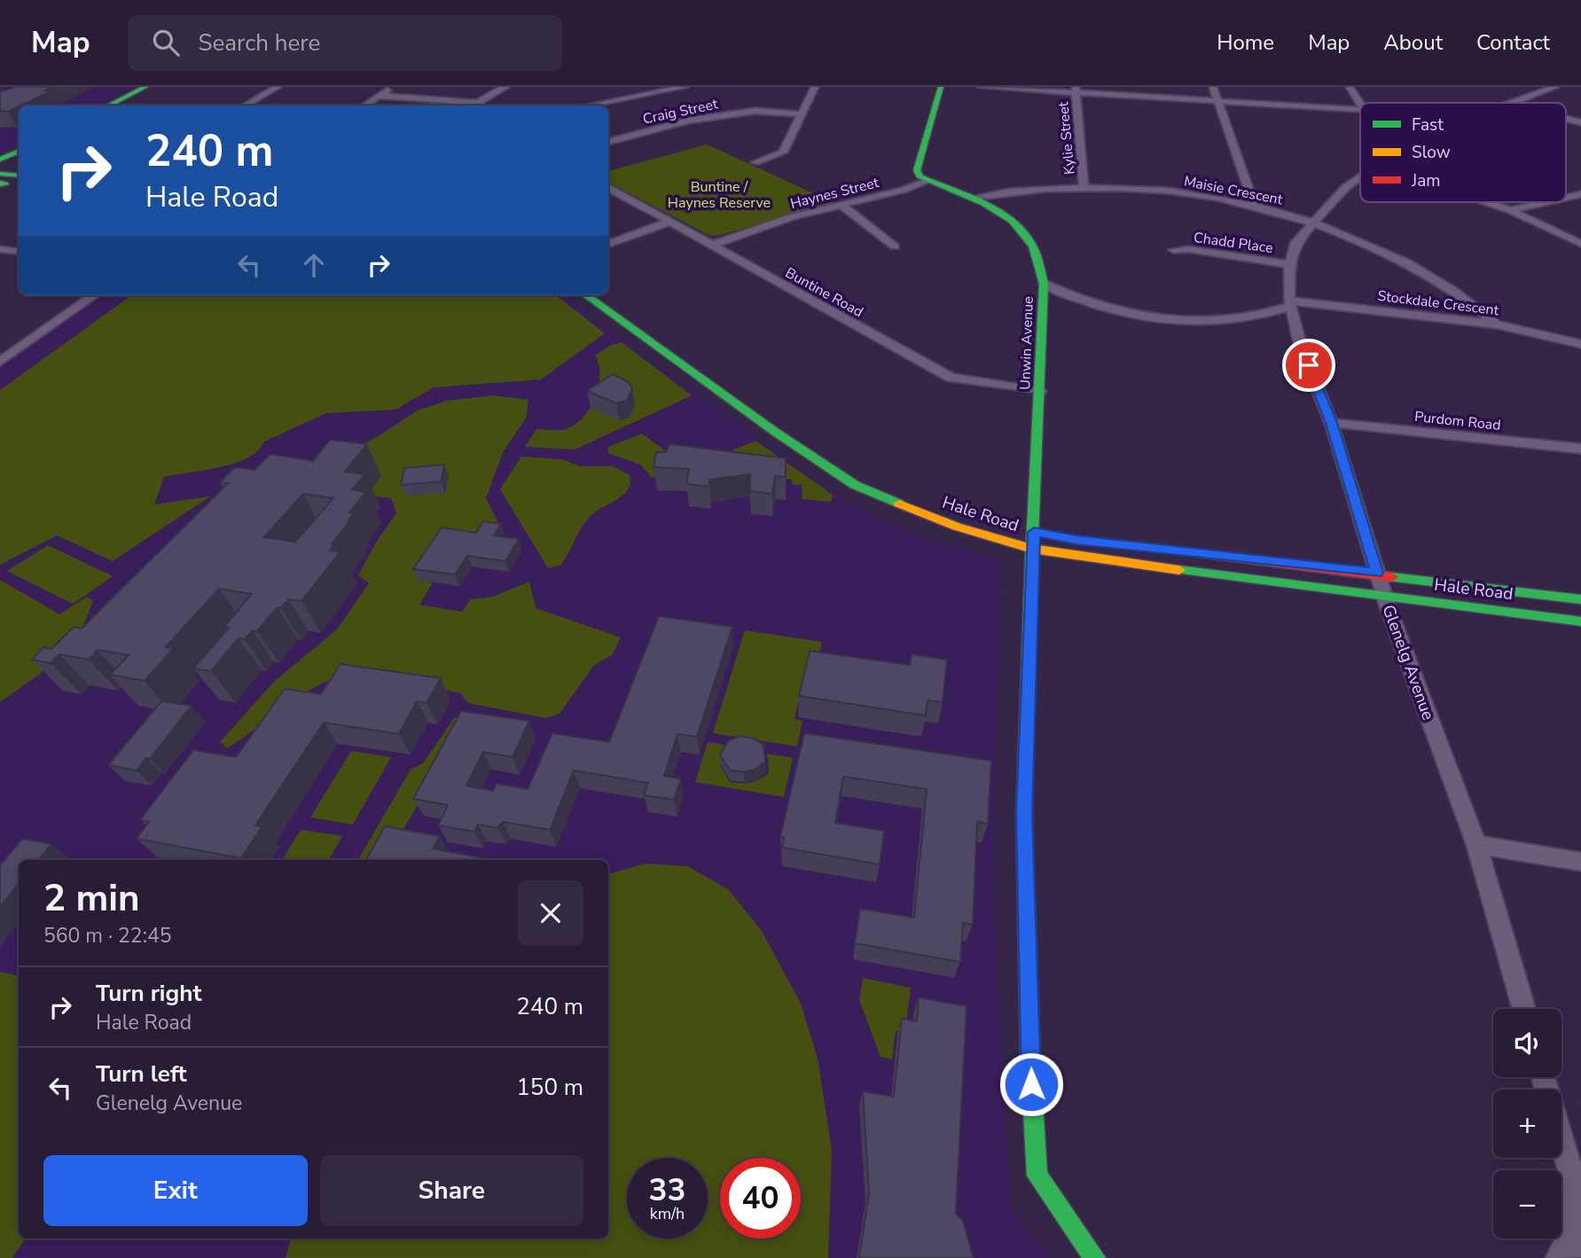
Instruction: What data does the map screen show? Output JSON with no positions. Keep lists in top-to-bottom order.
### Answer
{
  "streets": {
    "street": [
      "Craig Street",
      "Kylie Street",
      "Maisie Crescent",
      "Haynes Street",
      "Chadd Place",
      "Buntine Road",
      "Stockdale Crescent",
      "Unwin Avenue",
      "Purdom Road",
      "Hale Road",
      "Glenelg Avenue"
    ]
  },
  "crossings": [
    ["Kylie Street", "Maisie Crescent"],
    ["Maisie Crescent", "Stockdale Crescent"],
    ["Maisie Crescent", "Unwin Avenue"],
    ["Maisie Crescent", "Glenelg Avenue"],
    ["Haynes Street", "Buntine Road"],
    ["Haynes Street", "Unwin Avenue"],
    ["Chadd Place", "Glenelg Avenue"],
    ["Buntine Road", "Unwin Avenue"],
    ["Stockdale Crescent", "Unwin Avenue"],
    ["Stockdale Crescent", "Glenelg Avenue"],
    ["Unwin Avenue", "Hale Road"],
    ["Purdom Road", "Glenelg Avenue"],
    ["Hale Road", "Glenelg Avenue"]
  ],
  "parks": ["Buntine / Haynes Reserve"],
  "legend": ["Fast", "Slow", "Jam"],
  "page": {
    "header": "Map",
    "search": "Search here",
    "nav": [
      "Home",
      "Map",
      "About",
      "Contact"
    ],
    "turn": ["240 m", "Hale Road"],
    "heading": ["2 min", "560 m · 22:45"],
    "list": [
      {
        "name": "Turn right",
        "note": "Hale Road",
        "value": "240 m"
      },
      {
        "name": "Turn left",
        "note": "Glenelg Avenue",
        "value": "150 m"
      }
    ],
    "map_buttons": ["+", "−"],
    "buttons": ["Exit", "Share"],
    "speed": "33 km/h",
    "limit": "40"
  }
}
